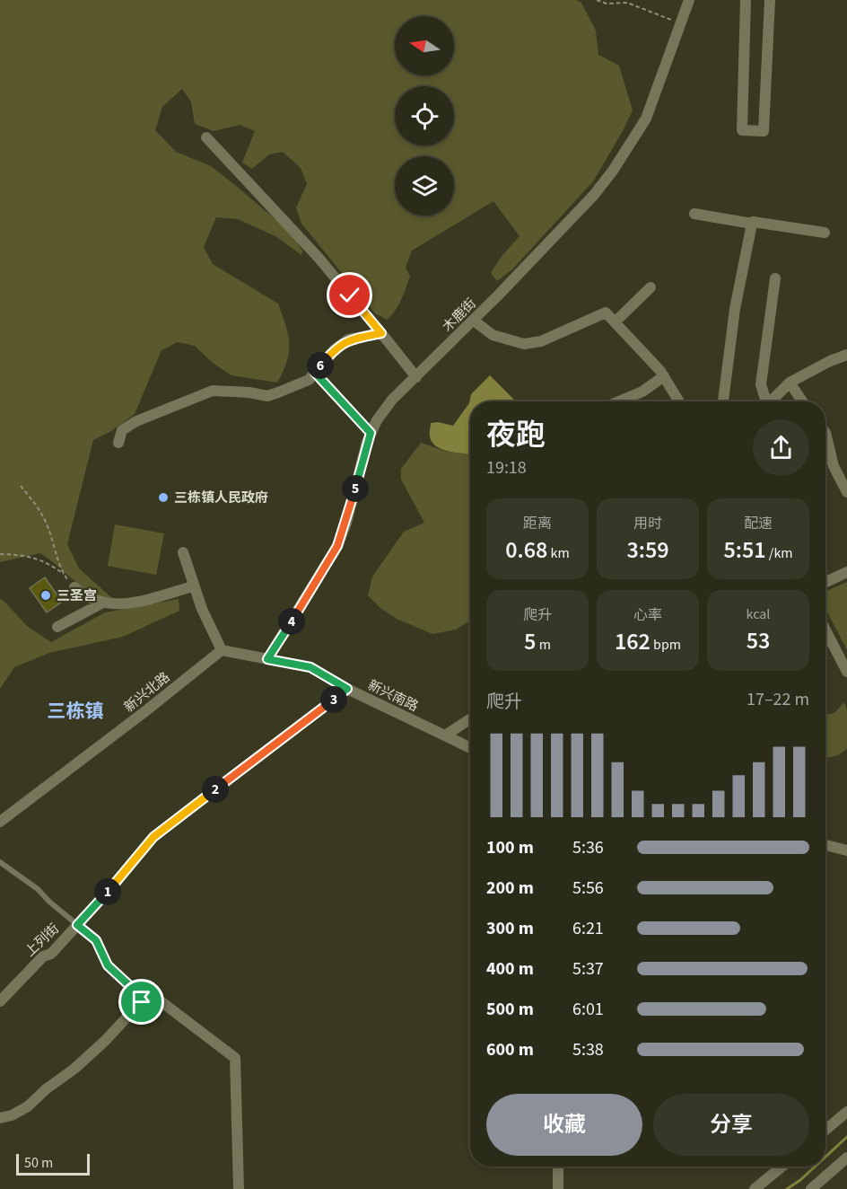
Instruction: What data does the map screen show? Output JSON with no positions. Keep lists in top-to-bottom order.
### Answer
{
  "streets": {
    "street": [
      "木鹿街",
      "新兴北路",
      "新兴南路",
      "上列街"
    ]
  },
  "crossings": [
    ["木鹿街", "新兴南路"],
    ["新兴南路", "上列街"]
  ],
  "districts": ["三栋镇"],
  "places": ["三栋镇人民政府", "三圣宫"],
  "scale_bar": "50 m",
  "north": "left",
  "page": {
    "pins": [
      "6",
      "5",
      "4",
      "3",
      "2",
      "1"
    ],
    "heading": ["夜跑", "19:18"],
    "stats": [
      ["距离", "0.68 km"],
      ["用时", "3:59"],
      ["配速", "5:51 /km"],
      ["爬升", "5 m"],
      ["心率", "162 bpm"],
      ["kcal", "53"]
    ],
    "chart": ["爬升", "17–22 m"],
    "list": [
      {
        "name": "100 m",
        "note": "5:36"
      },
      {
        "name": "200 m",
        "note": "5:56"
      },
      {
        "name": "300 m",
        "note": "6:21"
      },
      {
        "name": "400 m",
        "note": "5:37"
      },
      {
        "name": "500 m",
        "note": "6:01"
      },
      {
        "name": "600 m",
        "note": "5:38"
      }
    ],
    "buttons": ["收藏", "分享"],
    "scale": "50 m"
  }
}
